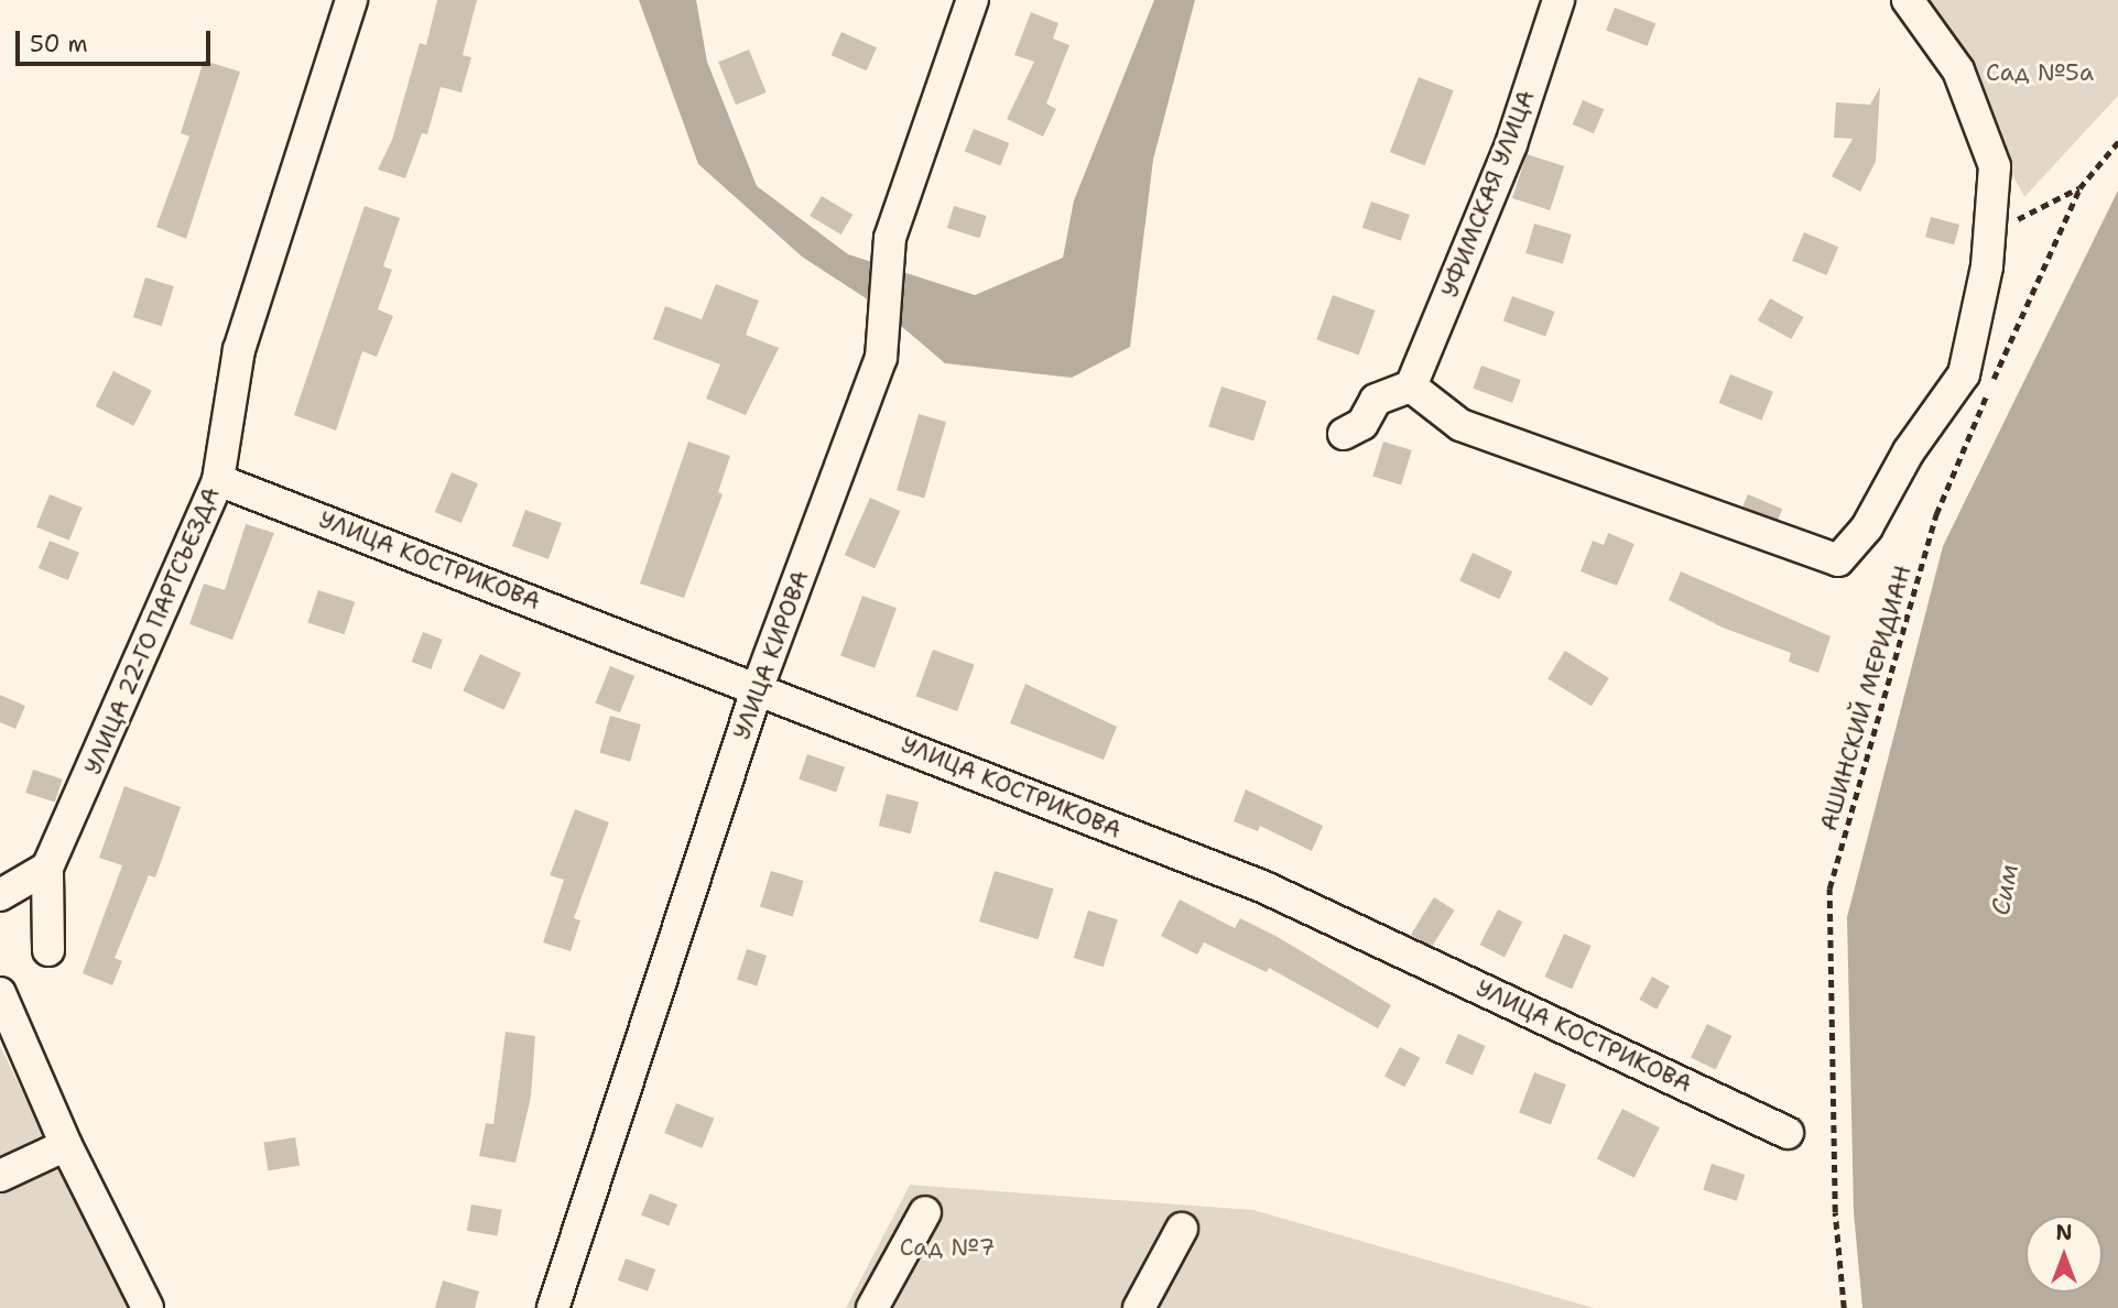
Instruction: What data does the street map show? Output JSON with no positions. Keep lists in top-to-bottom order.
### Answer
{
  "streets": {
    "street": [
      "УФИМСКАЯ УЛИЦА",
      "УЛИЦА КОСТРИКОВА",
      "УЛИЦА 22-ГО ПАРТСЪЕЗДА",
      "УЛИЦА КИРОВА"
    ],
    "path": ["АШИНСКИЙ МЕРИДИАН"]
  },
  "crossings": [
    ["УЛИЦА КОСТРИКОВА", "УЛИЦА 22-ГО ПАРТСЪЕЗДА"],
    ["УЛИЦА КОСТРИКОВА", "УЛИЦА КИРОВА"]
  ],
  "water": ["Сим"],
  "parks": ["Сад №5а", "Сад №7"],
  "scale_bar": "50 m",
  "north": "top"
}
